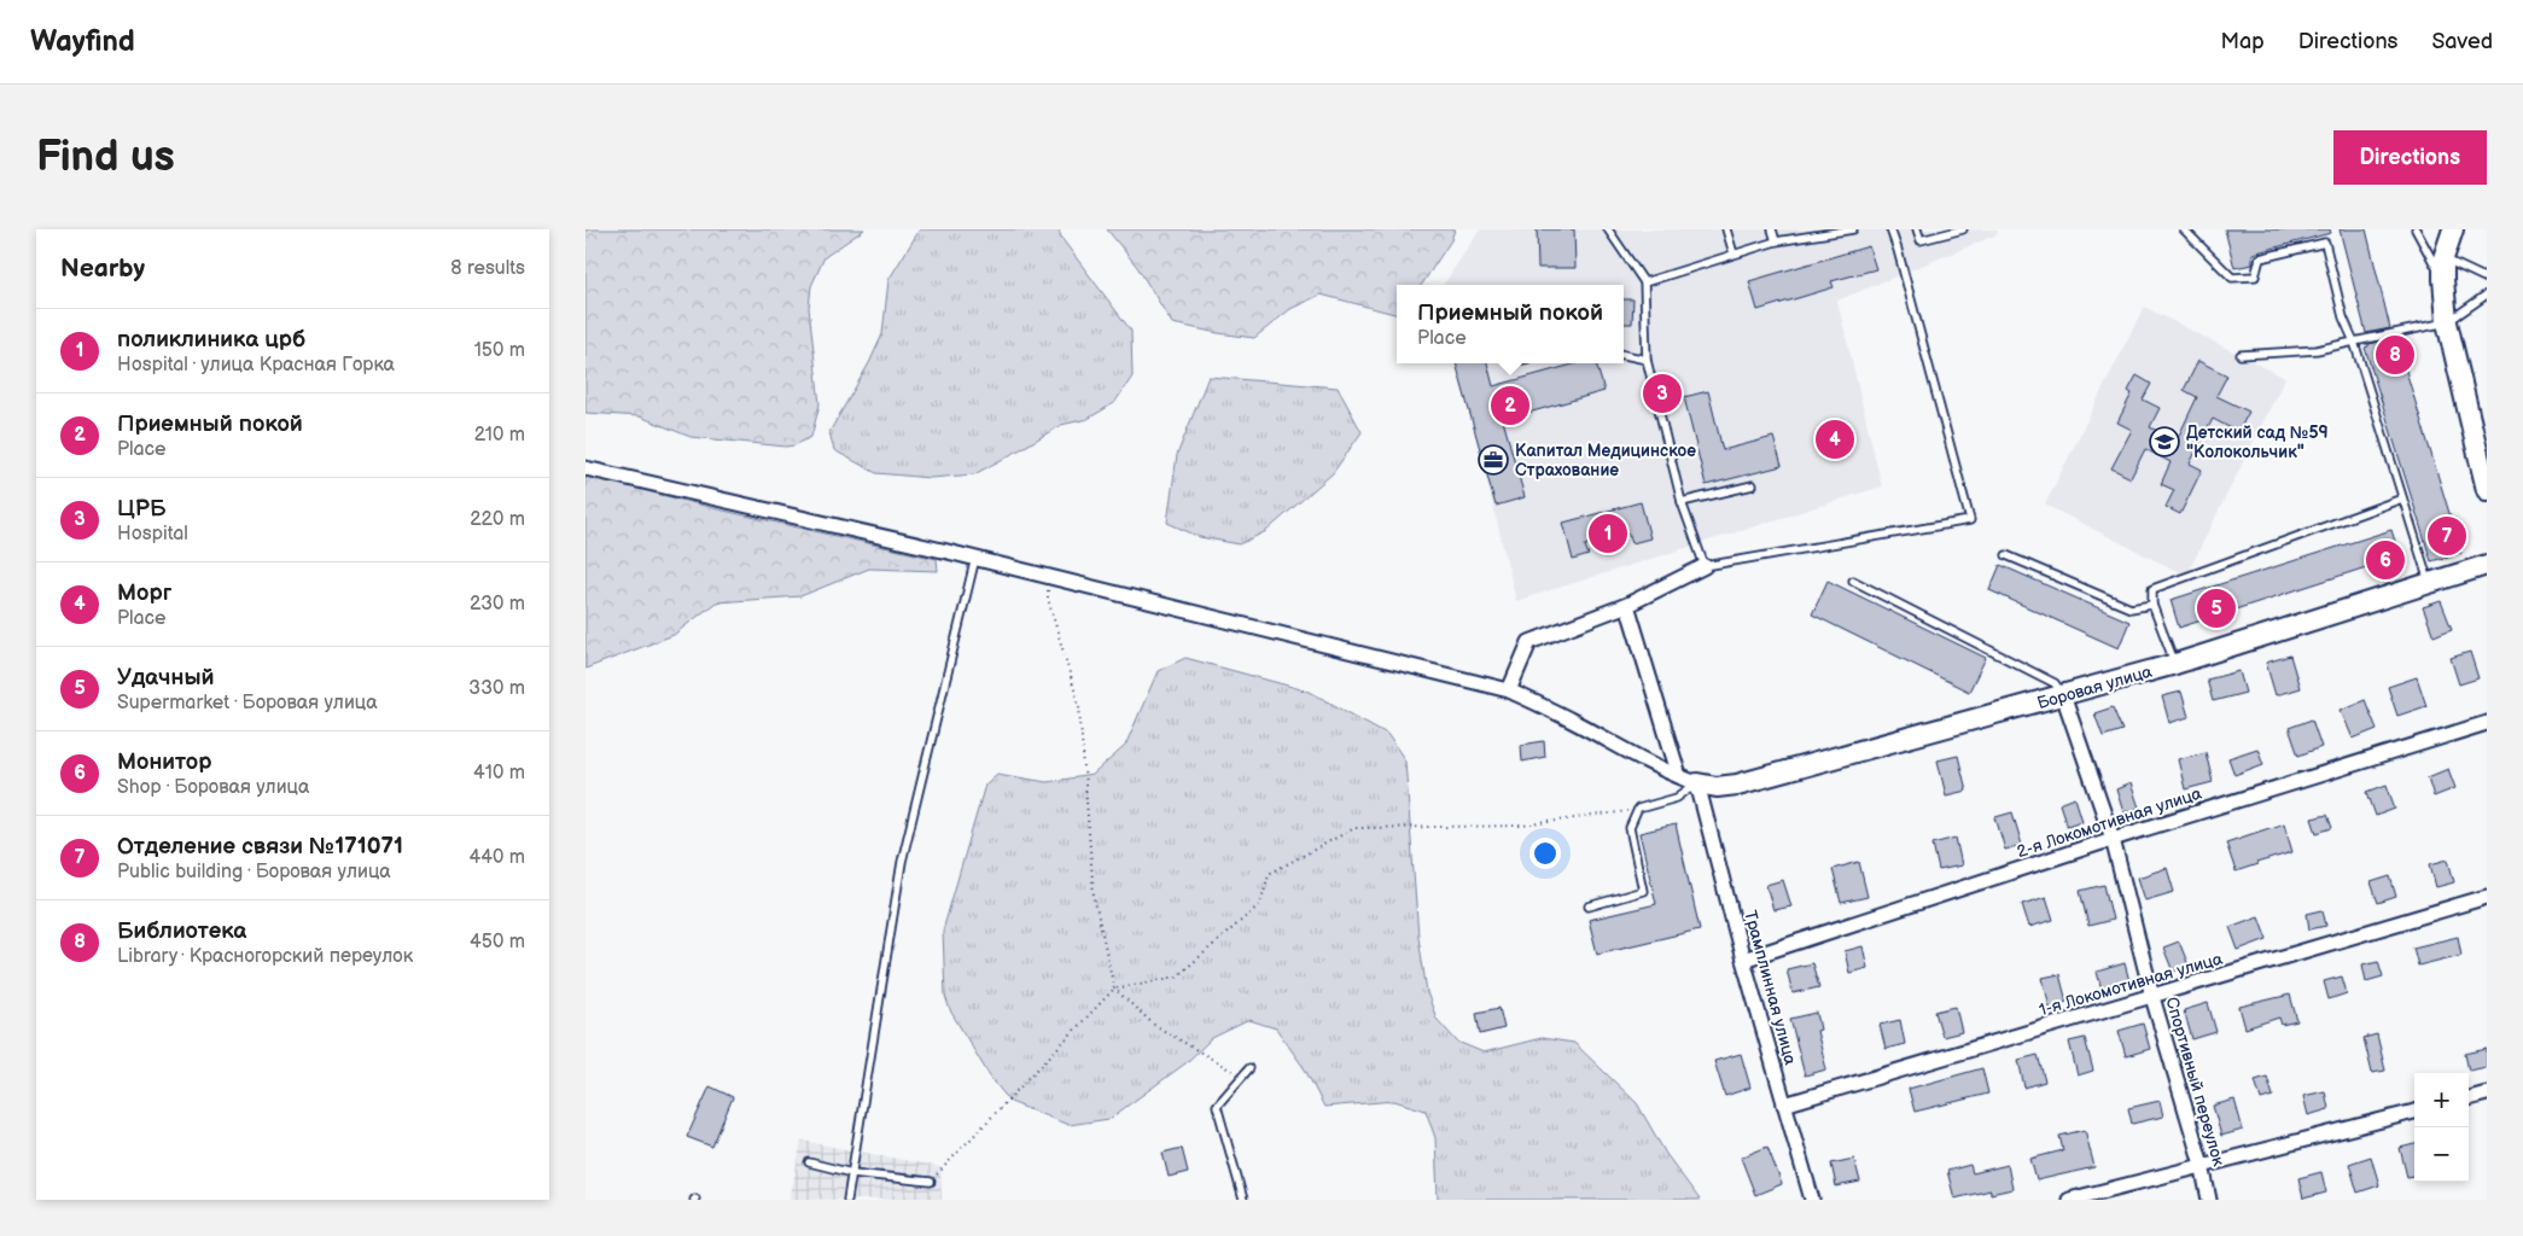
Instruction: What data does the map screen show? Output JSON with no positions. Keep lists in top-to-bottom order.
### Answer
{
  "streets": {
    "street": [
      "Боровая улица",
      "2-я Локомотивная улица",
      "1-я Локомотивная улица",
      "Трамплинная улица",
      "Спортивный переулок"
    ]
  },
  "crossings": [
    ["Боровая улица", "Трамплинная улица"],
    ["Боровая улица", "Спортивный переулок"],
    ["2-я Локомотивная улица", "Трамплинная улица"],
    ["2-я Локомотивная улица", "Спортивный переулок"],
    ["1-я Локомотивная улица", "Трамплинная улица"],
    ["1-я Локомотивная улица", "Спортивный переулок"]
  ],
  "places": {
    "school or university": ["Детский сад №59 \"Колокольчик\""],
    "office": ["Капитал Медицинское Страхование"]
  },
  "page": {
    "header": "Wayfind",
    "nav": ["Map", "Directions", "Saved"],
    "buttons": "Directions",
    "title": "Find us",
    "heading": ["Nearby", "8 results"],
    "popup": ["Приемный покой", "Place"],
    "list": [
      {
        "mark": "1",
        "name": "поликлиника црб",
        "note": "Hospital · улица Красная Горка",
        "value": "150 m"
      },
      {
        "mark": "2",
        "name": "Приемный покой",
        "note": "Place",
        "value": "210 m"
      },
      {
        "mark": "3",
        "name": "ЦРБ",
        "note": "Hospital",
        "value": "220 m"
      },
      {
        "mark": "4",
        "name": "Морг",
        "note": "Place",
        "value": "230 m"
      },
      {
        "mark": "5",
        "name": "Удачный",
        "note": "Supermarket · Боровая улица",
        "value": "330 m"
      },
      {
        "mark": "6",
        "name": "Монитор",
        "note": "Shop · Боровая улица",
        "value": "410 m"
      },
      {
        "mark": "7",
        "name": "Отделение связи №171071",
        "note": "Public building · Боровая улица",
        "value": "440 m"
      },
      {
        "mark": "8",
        "name": "Библиотека",
        "note": "Library · Красногорский переулок",
        "value": "450 m"
      }
    ],
    "pins": [
      "8",
      "3",
      "2",
      "4",
      "1",
      "7",
      "6",
      "5"
    ],
    "map_buttons": ["+", "−"]
  }
}
